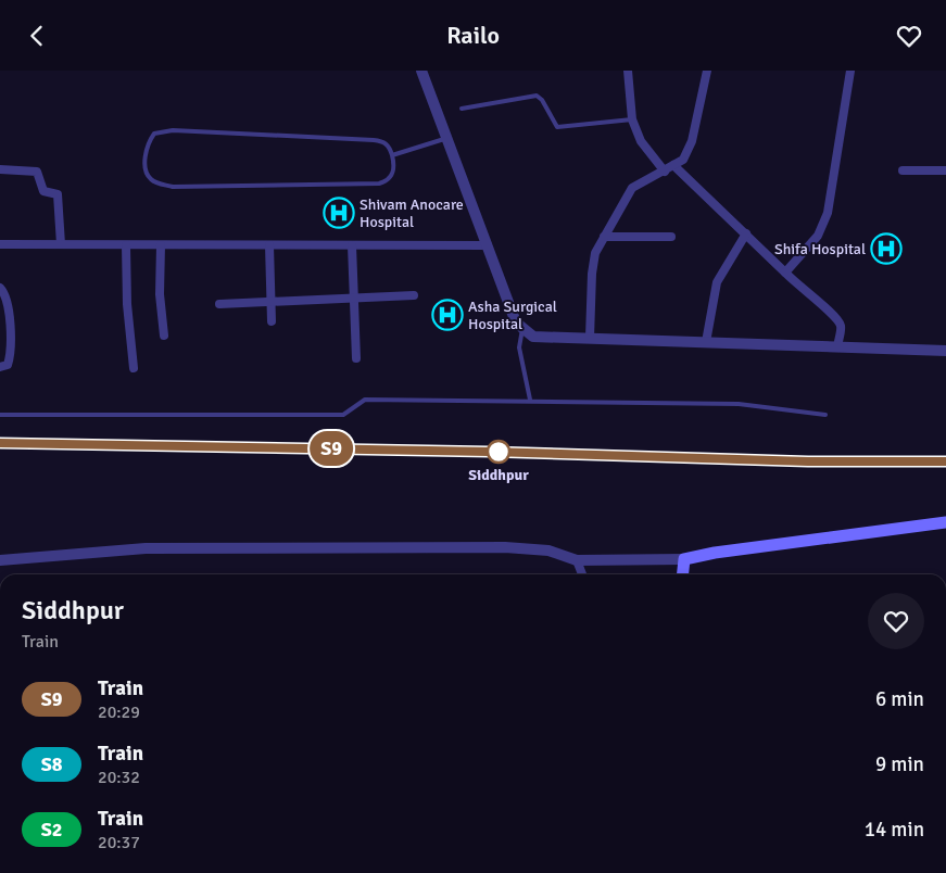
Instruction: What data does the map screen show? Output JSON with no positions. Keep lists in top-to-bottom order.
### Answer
{
  "places": {
    "hospital": ["Shivam Anocare Hospital", "Shifa Hospital", "Asha Surgical Hospital"],
    "other": ["Siddhpur"]
  },
  "page": {
    "header": "Railo",
    "on_map": "S9",
    "heading": ["Siddhpur", "Train"],
    "list": [
      {
        "mark": "S9",
        "name": "Train",
        "note": "20:29",
        "value": "6 min"
      },
      {
        "mark": "S8",
        "name": "Train",
        "note": "20:32",
        "value": "9 min"
      },
      {
        "mark": "S2",
        "name": "Train",
        "note": "20:37",
        "value": "14 min"
      }
    ]
  }
}
